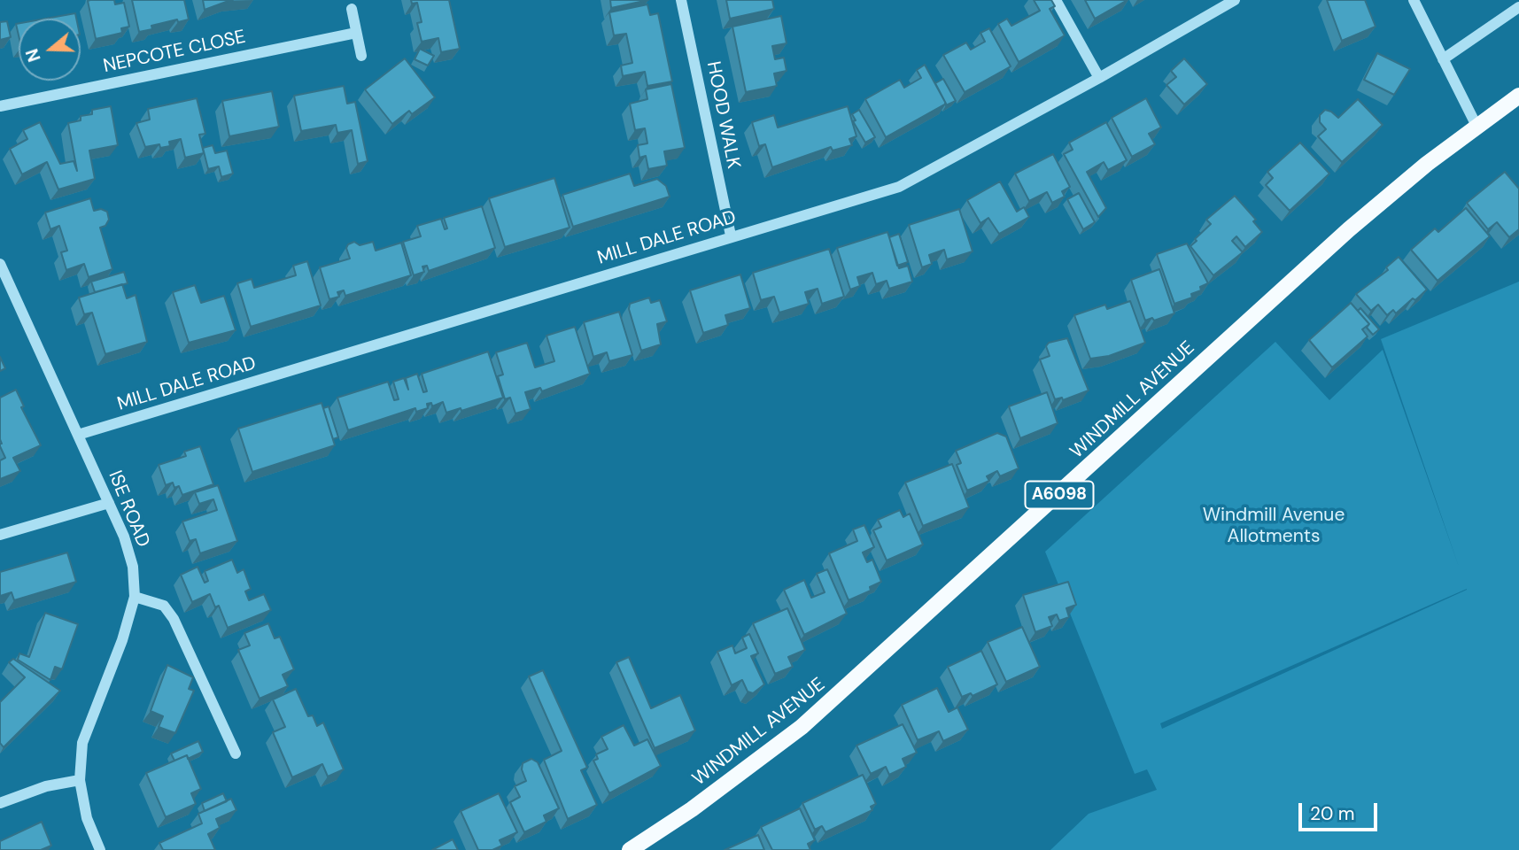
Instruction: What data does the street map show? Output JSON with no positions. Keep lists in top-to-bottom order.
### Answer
{
  "streets": {
    "main road": ["WINDMILL AVENUE", "A6098"],
    "street": [
      "NEPCOTE CLOSE",
      "HOOD WALK",
      "MILL DALE ROAD",
      "ISE ROAD"
    ]
  },
  "crossings": [
    ["HOOD WALK", "MILL DALE ROAD"],
    ["MILL DALE ROAD", "ISE ROAD"]
  ],
  "parks": ["Windmill Avenue Allotments"],
  "scale_bar": "20 m",
  "north": "left"
}
